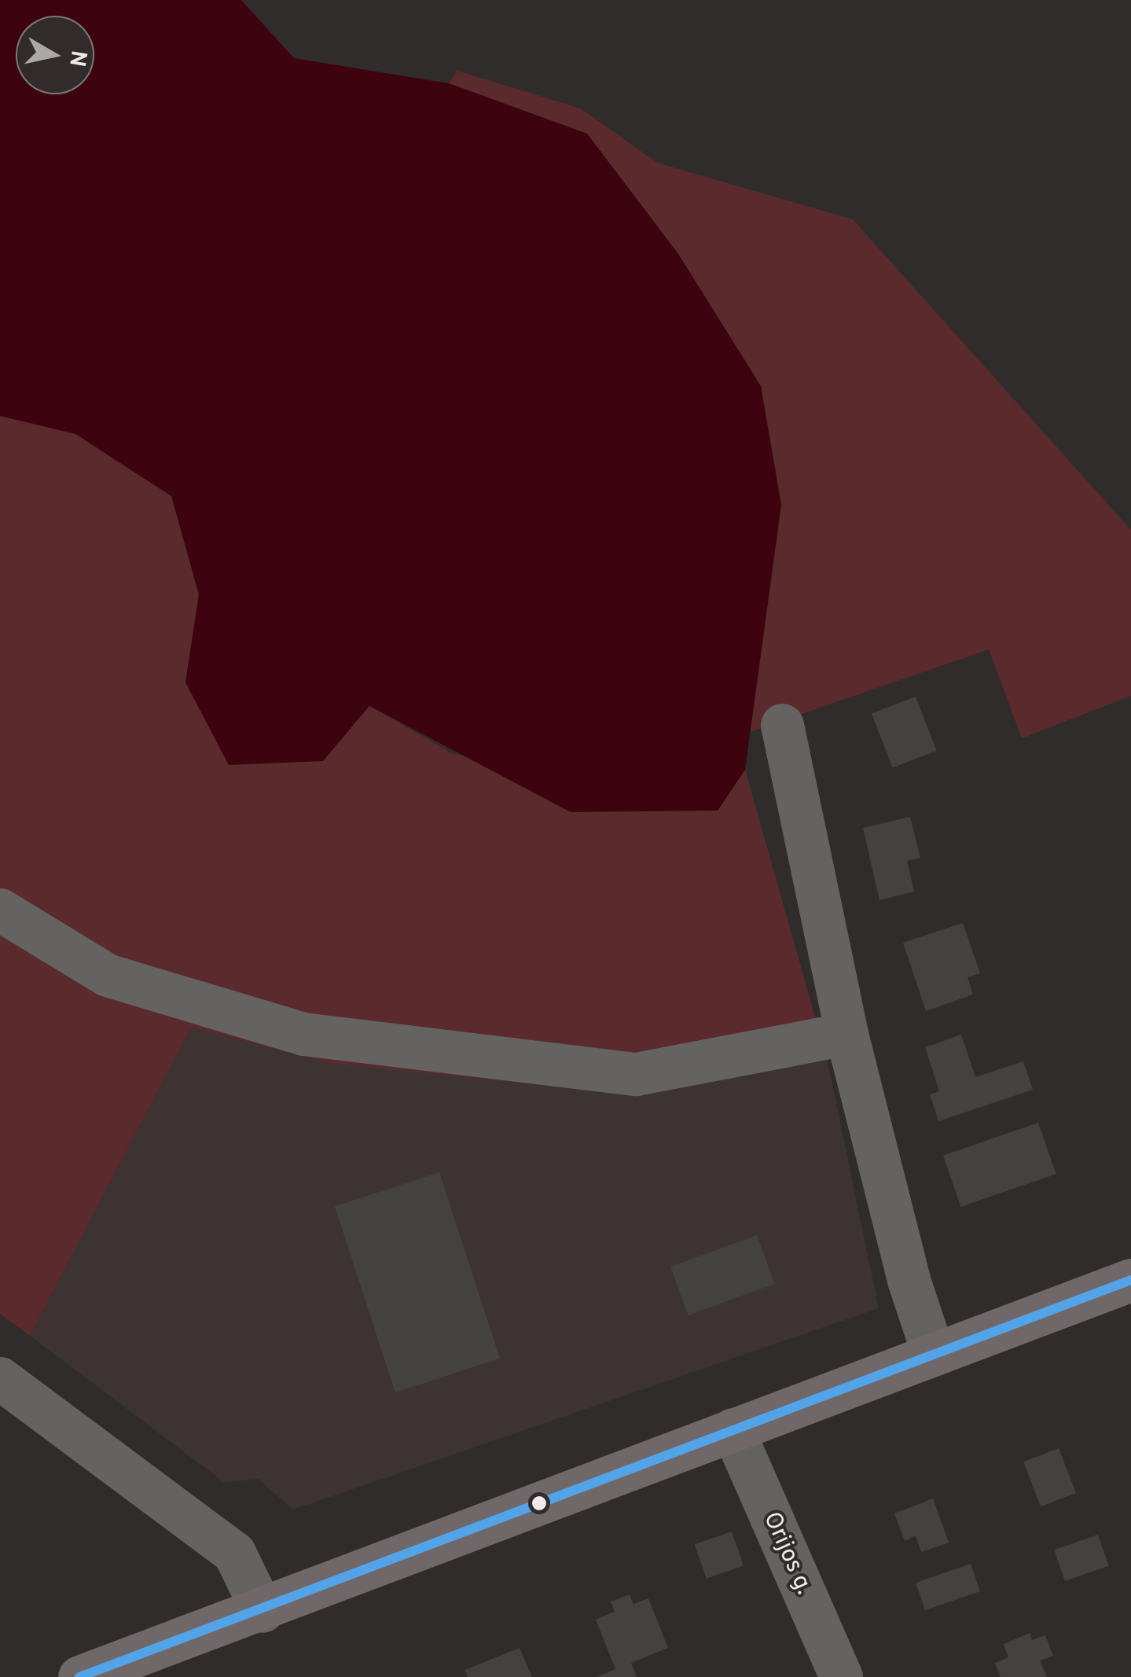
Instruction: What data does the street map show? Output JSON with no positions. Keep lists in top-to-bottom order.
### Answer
{
  "streets": {
    "street": ["Orijos g."]
  },
  "north": "right"
}
